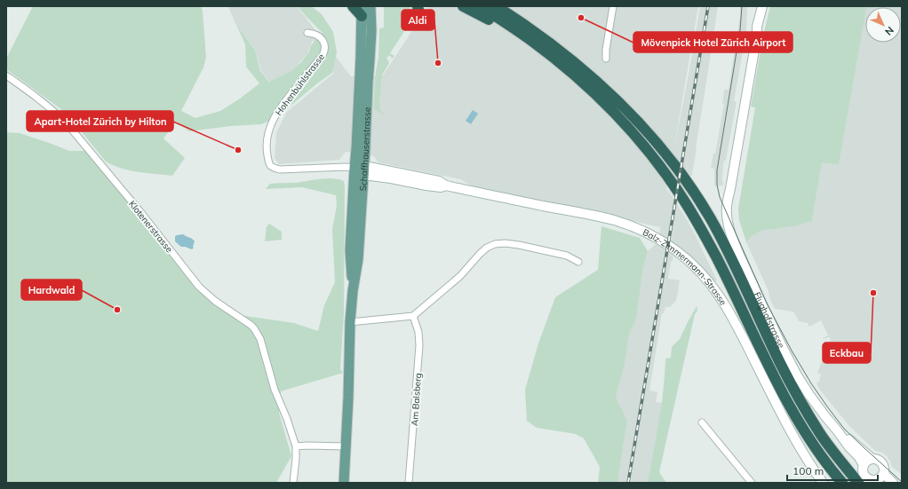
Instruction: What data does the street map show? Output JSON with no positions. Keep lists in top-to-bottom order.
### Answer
{
  "streets": {
    "main road": ["Schaffhauserstrasse", "Balz-Zimmermann-Strasse", "Flughofstrasse"],
    "street": ["Hohenbühlstrasse", "Klotenerstrasse", "Am Balsberg"]
  },
  "crossings": [
    ["Hohenbühlstrasse", "Schaffhauserstrasse"],
    ["Hohenbühlstrasse", "Balz-Zimmermann-Strasse"],
    ["Schaffhauserstrasse", "Balz-Zimmermann-Strasse"]
  ],
  "places": [
    "Mövenpick Hotel Zürich Airport",
    "Aldi",
    "Apart-Hotel Zürich by Hilton",
    "Eckbau",
    "Hardwald"
  ],
  "scale_bar": "100 m",
  "north": "bottom right"
}
